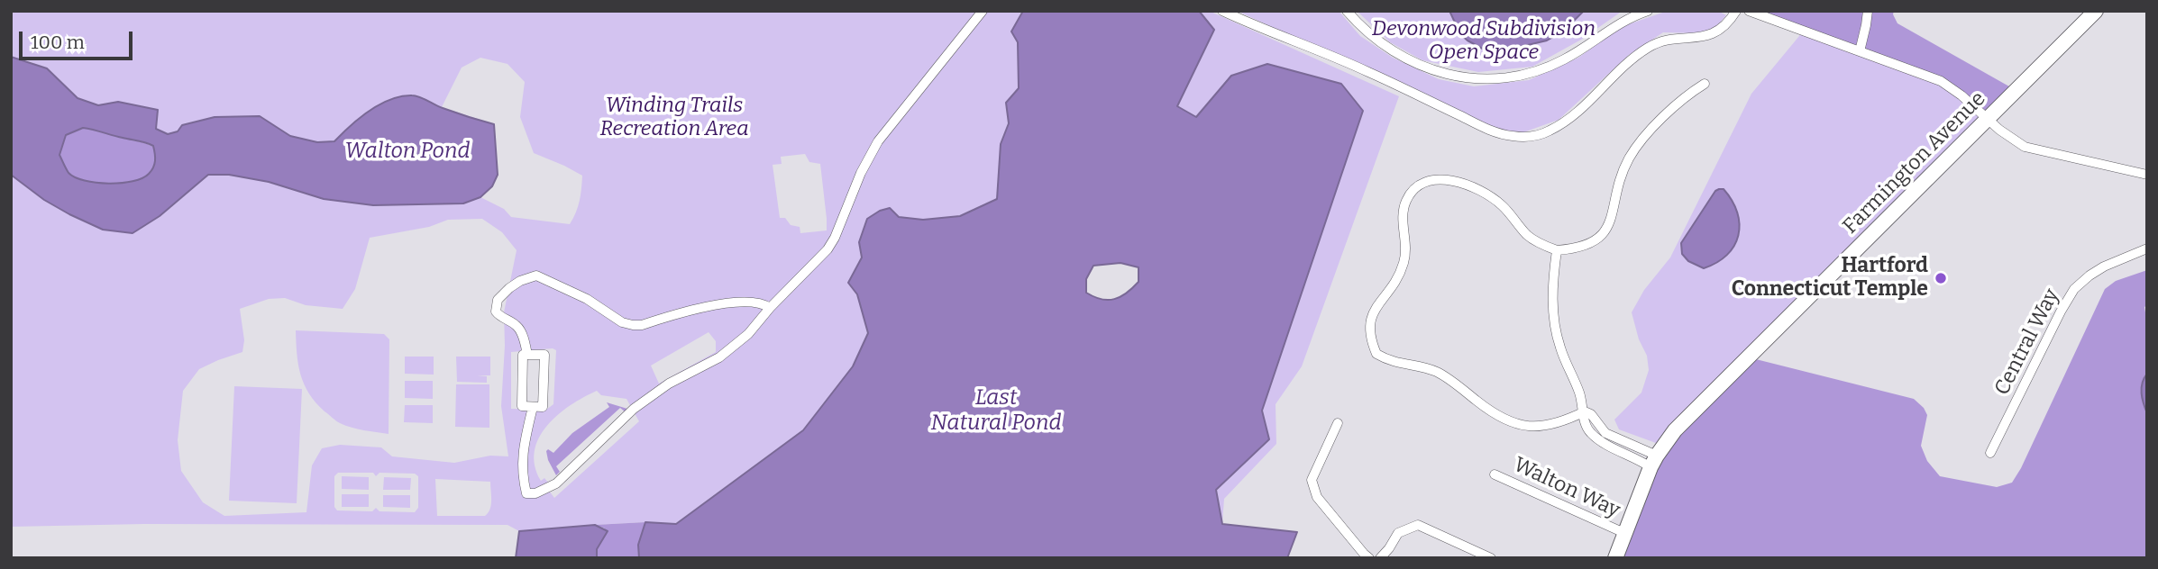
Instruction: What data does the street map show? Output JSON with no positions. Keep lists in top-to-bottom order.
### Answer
{
  "streets": {
    "main road": ["Farmington Avenue"],
    "street": ["Central Way", "Walton Way"]
  },
  "crossings": [
    ["Farmington Avenue", "Walton Way"]
  ],
  "water": ["Walton Pond", "Last Natural Pond"],
  "parks": ["Devonwood Subdivision Open Space", "Winding Trails Recreation Area"],
  "places": ["Hartford Connecticut Temple"],
  "scale_bar": "100 m"
}
